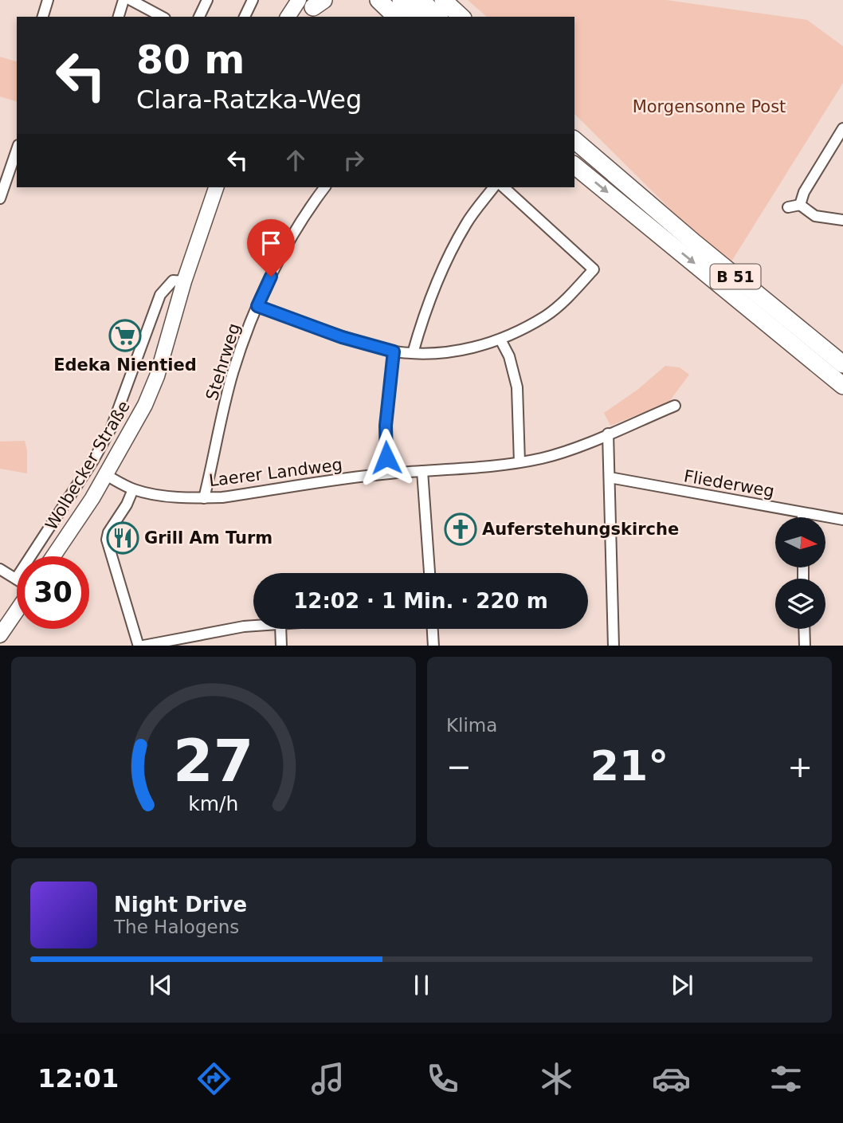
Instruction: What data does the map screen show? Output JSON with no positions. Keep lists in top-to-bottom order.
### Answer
{
  "streets": {
    "highway": ["B 51"],
    "main road": ["Wolbecker Straße"],
    "street": ["Stehrweg", "Laerer Landweg", "Fliederweg"]
  },
  "crossings": [
    ["Stehrweg", "Laerer Landweg"],
    ["Wolbecker Straße", "Laerer Landweg"]
  ],
  "parks": ["Morgensonne Post"],
  "places": {
    "supermarket": ["Edeka Nientied"],
    "church": ["Auferstehungskirche"],
    "restaurant": ["Grill Am Turm"]
  },
  "north": "right",
  "page": {
    "turn": ["80 m", "Clara-Ratzka-Weg"],
    "limit": "30",
    "trip": "12:02 · 1 Min. · 220 m",
    "tile": "Klima",
    "heat": ["−", "21°", "+"],
    "song": ["Night Drive", "The Halogens"],
    "tabs": "12:01",
    "gauge": ["27", "km/h"]
  }
}
